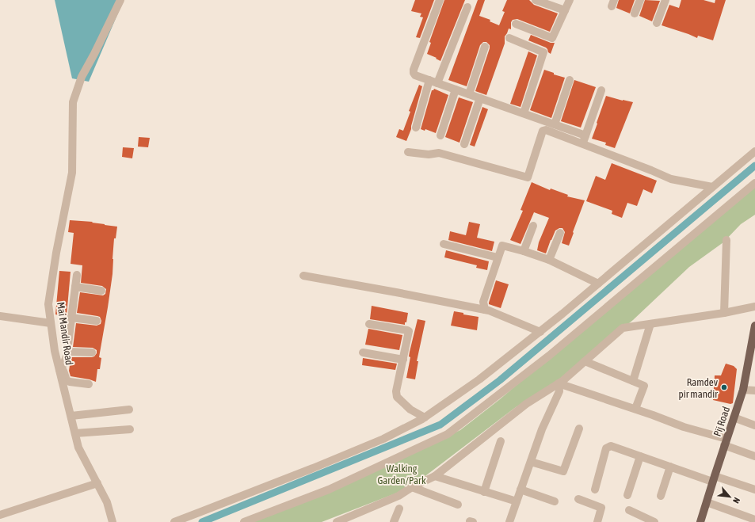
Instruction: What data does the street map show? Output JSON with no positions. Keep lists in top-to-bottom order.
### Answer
{
  "streets": {
    "main road": ["Pij Road"],
    "street": ["Mai Mandir Road"]
  },
  "parks": ["Walking Garden/Park"],
  "places": ["Ramdev pir mandir"],
  "north": "bottom right"
}
